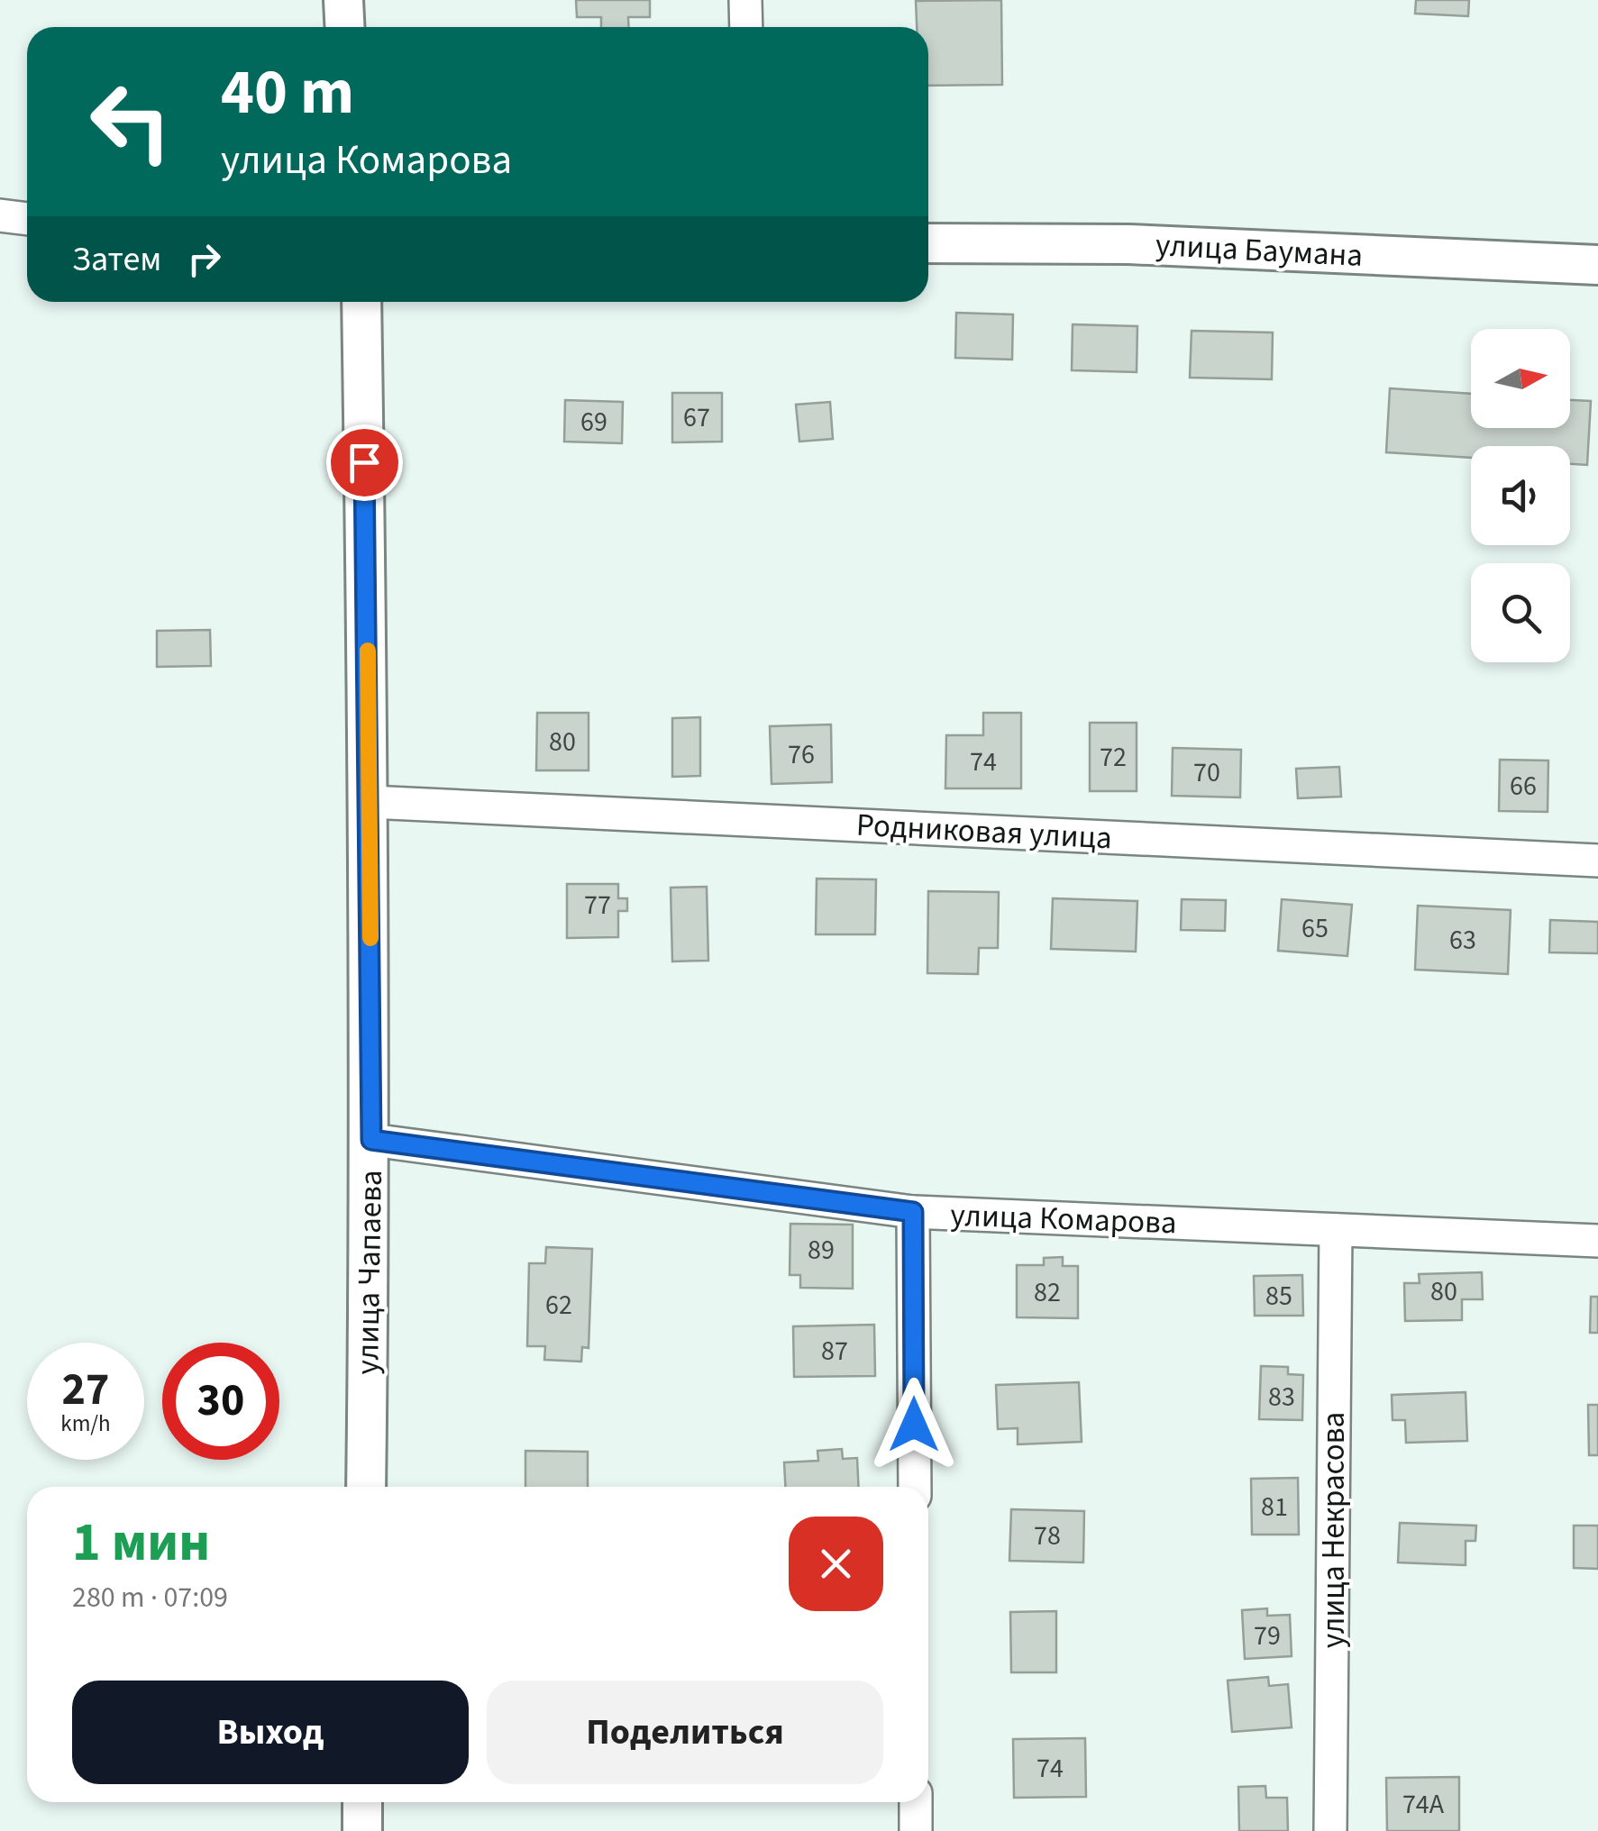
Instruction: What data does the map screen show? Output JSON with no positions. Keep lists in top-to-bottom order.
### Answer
{
  "streets": {
    "street": [
      "улица Баумана",
      "Родниковая улица",
      "улица Комарова",
      "улица Чапаева",
      "улица Некрасова"
    ]
  },
  "crossings": [
    ["Родниковая улица", "улица Чапаева"],
    ["улица Комарова", "улица Чапаева"],
    ["улица Комарова", "улица Некрасова"]
  ],
  "house_numbers": [
    "67",
    "69",
    "80",
    "76",
    "72",
    "74",
    "70",
    "66",
    "77",
    "65",
    "63",
    "89",
    "80",
    "82",
    "85",
    "62",
    "87",
    "83",
    "81",
    "78",
    "79",
    "74",
    "74А"
  ],
  "north": "right",
  "page": {
    "turn": ["40 m", "улица Комарова"],
    "then": "Затем",
    "speed": "27 km/h",
    "limit": "30",
    "heading": ["1 мин", "280 m · 07:09"],
    "buttons": ["Выход", "Поделиться"]
  }
}
